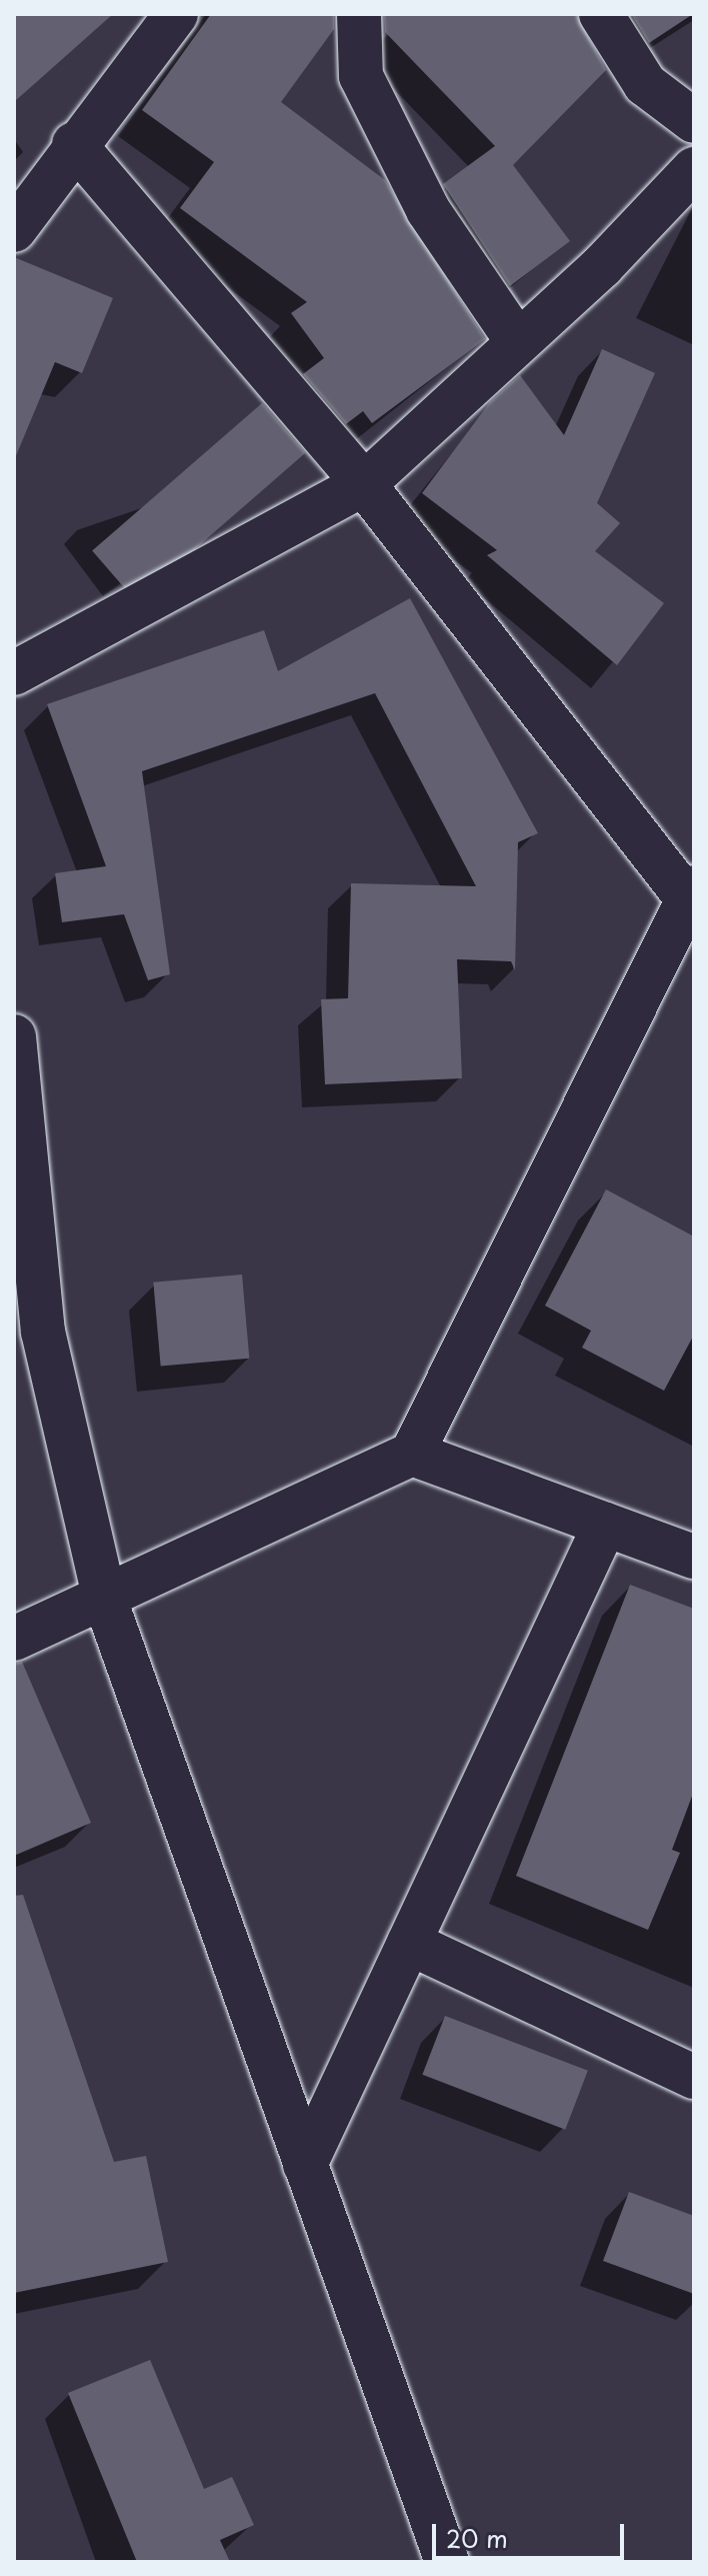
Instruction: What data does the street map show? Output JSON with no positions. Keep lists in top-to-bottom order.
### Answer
{
  "scale_bar": "20 m"
}
